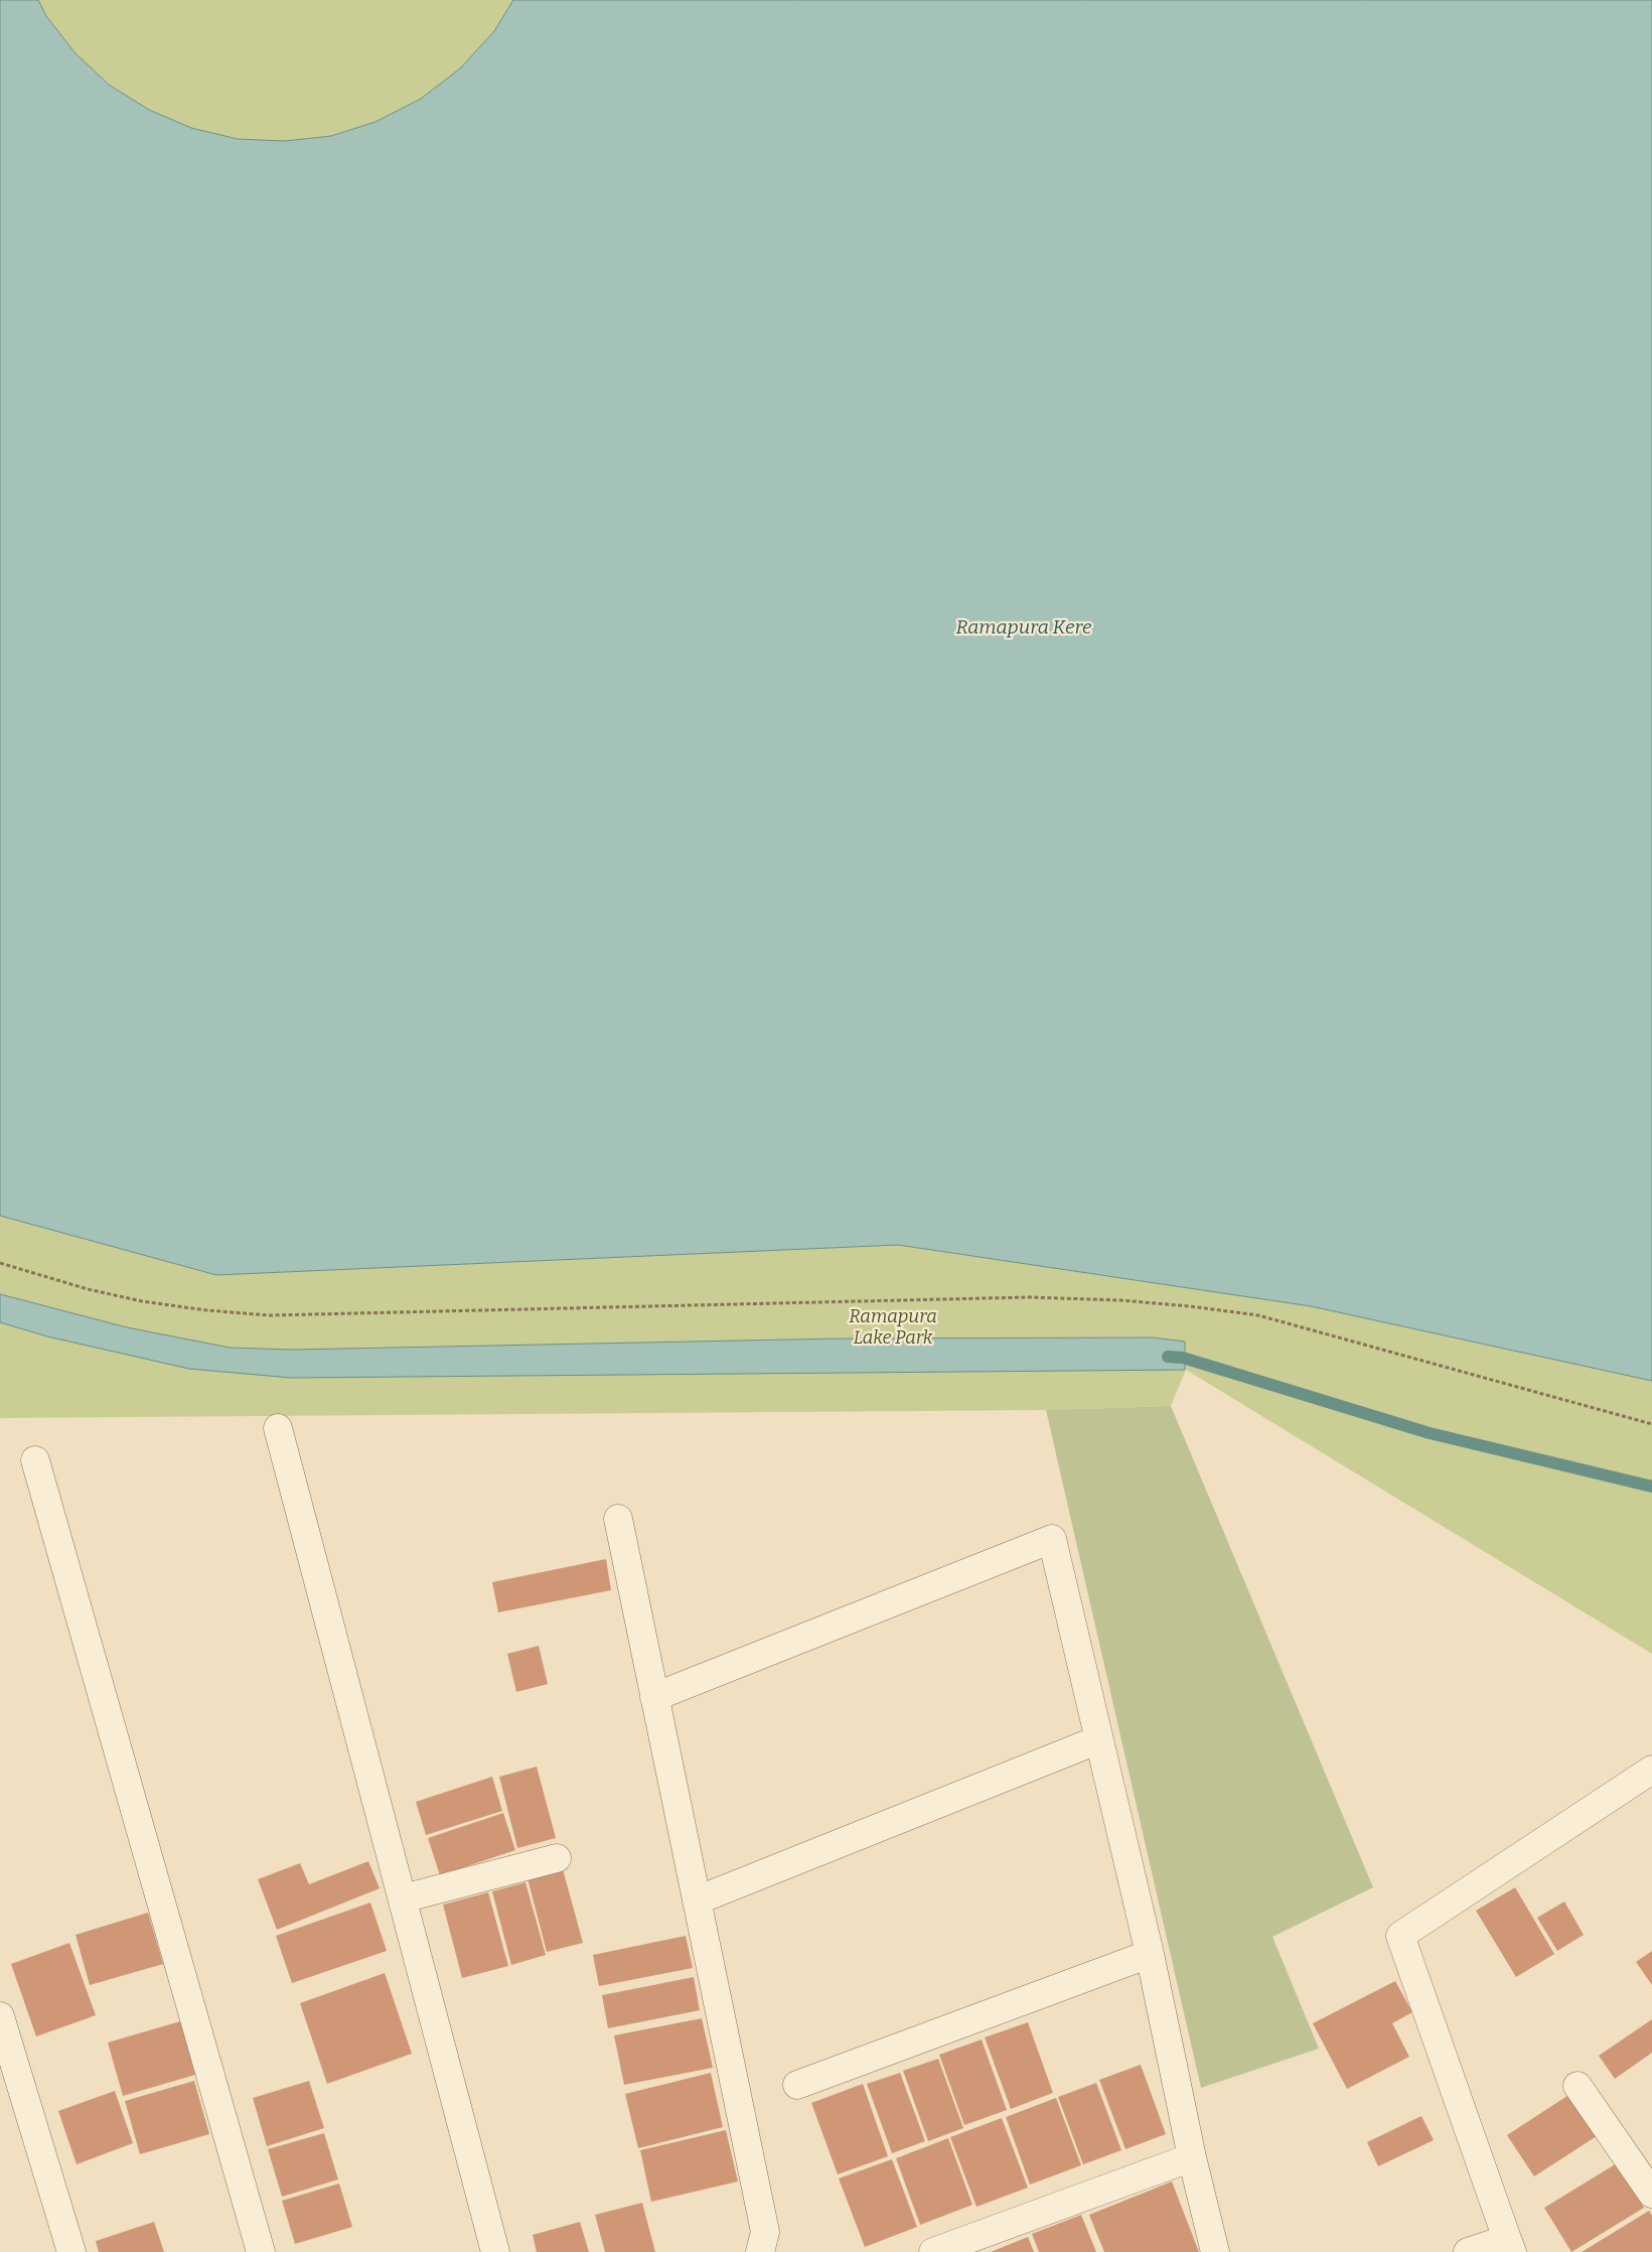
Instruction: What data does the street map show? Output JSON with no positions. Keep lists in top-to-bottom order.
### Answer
{
  "water": ["Ramapura Kere"],
  "parks": ["Ramapura Lake Park"]
}
